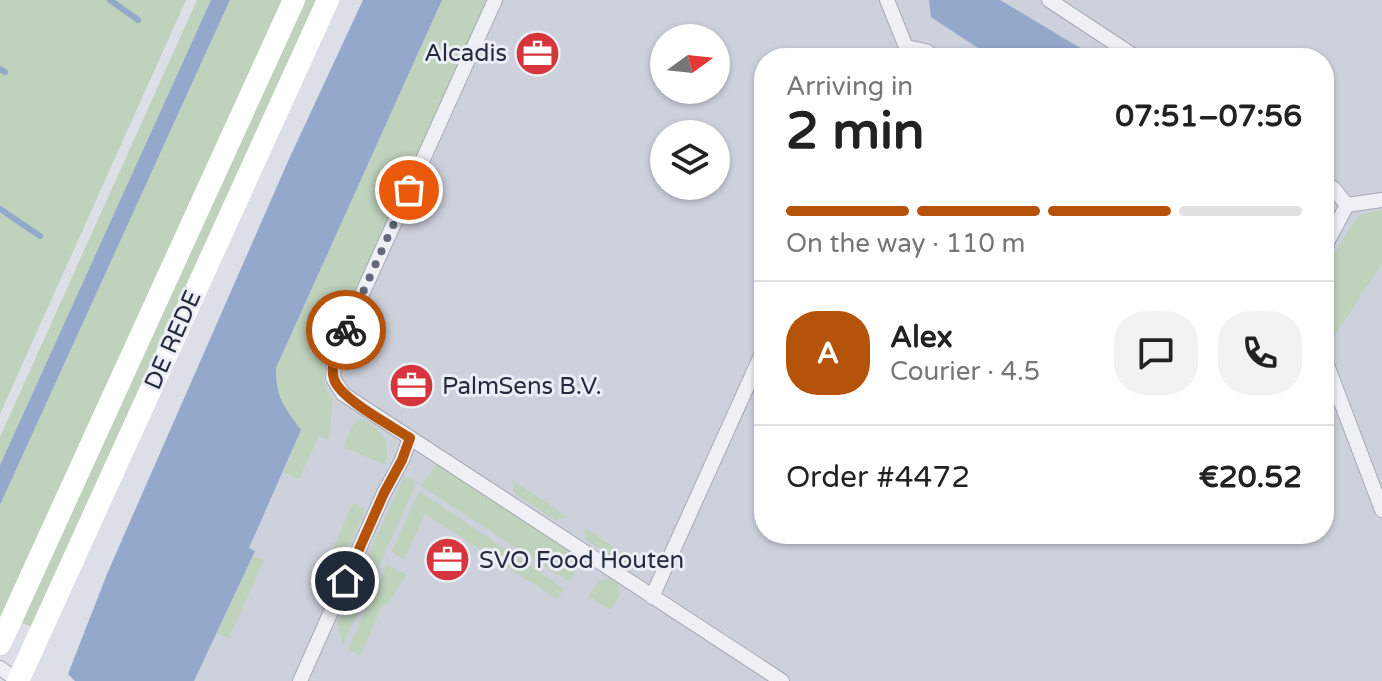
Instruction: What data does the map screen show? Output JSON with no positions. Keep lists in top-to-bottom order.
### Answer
{
  "streets": {
    "main road": ["DE REDE"]
  },
  "places": {
    "office": ["Alcadis", "PalmSens B.V.", "SVO Food Houten"]
  },
  "north": "right",
  "page": {
    "heading": ["2 min", "Arriving in", "07:51–07:56"],
    "panel": [
      "Alex",
      "Courier · 4.5",
      "Order #4472",
      "€20.52"
    ],
    "bar": "On the way · 110 m",
    "round": "A"
  }
}
